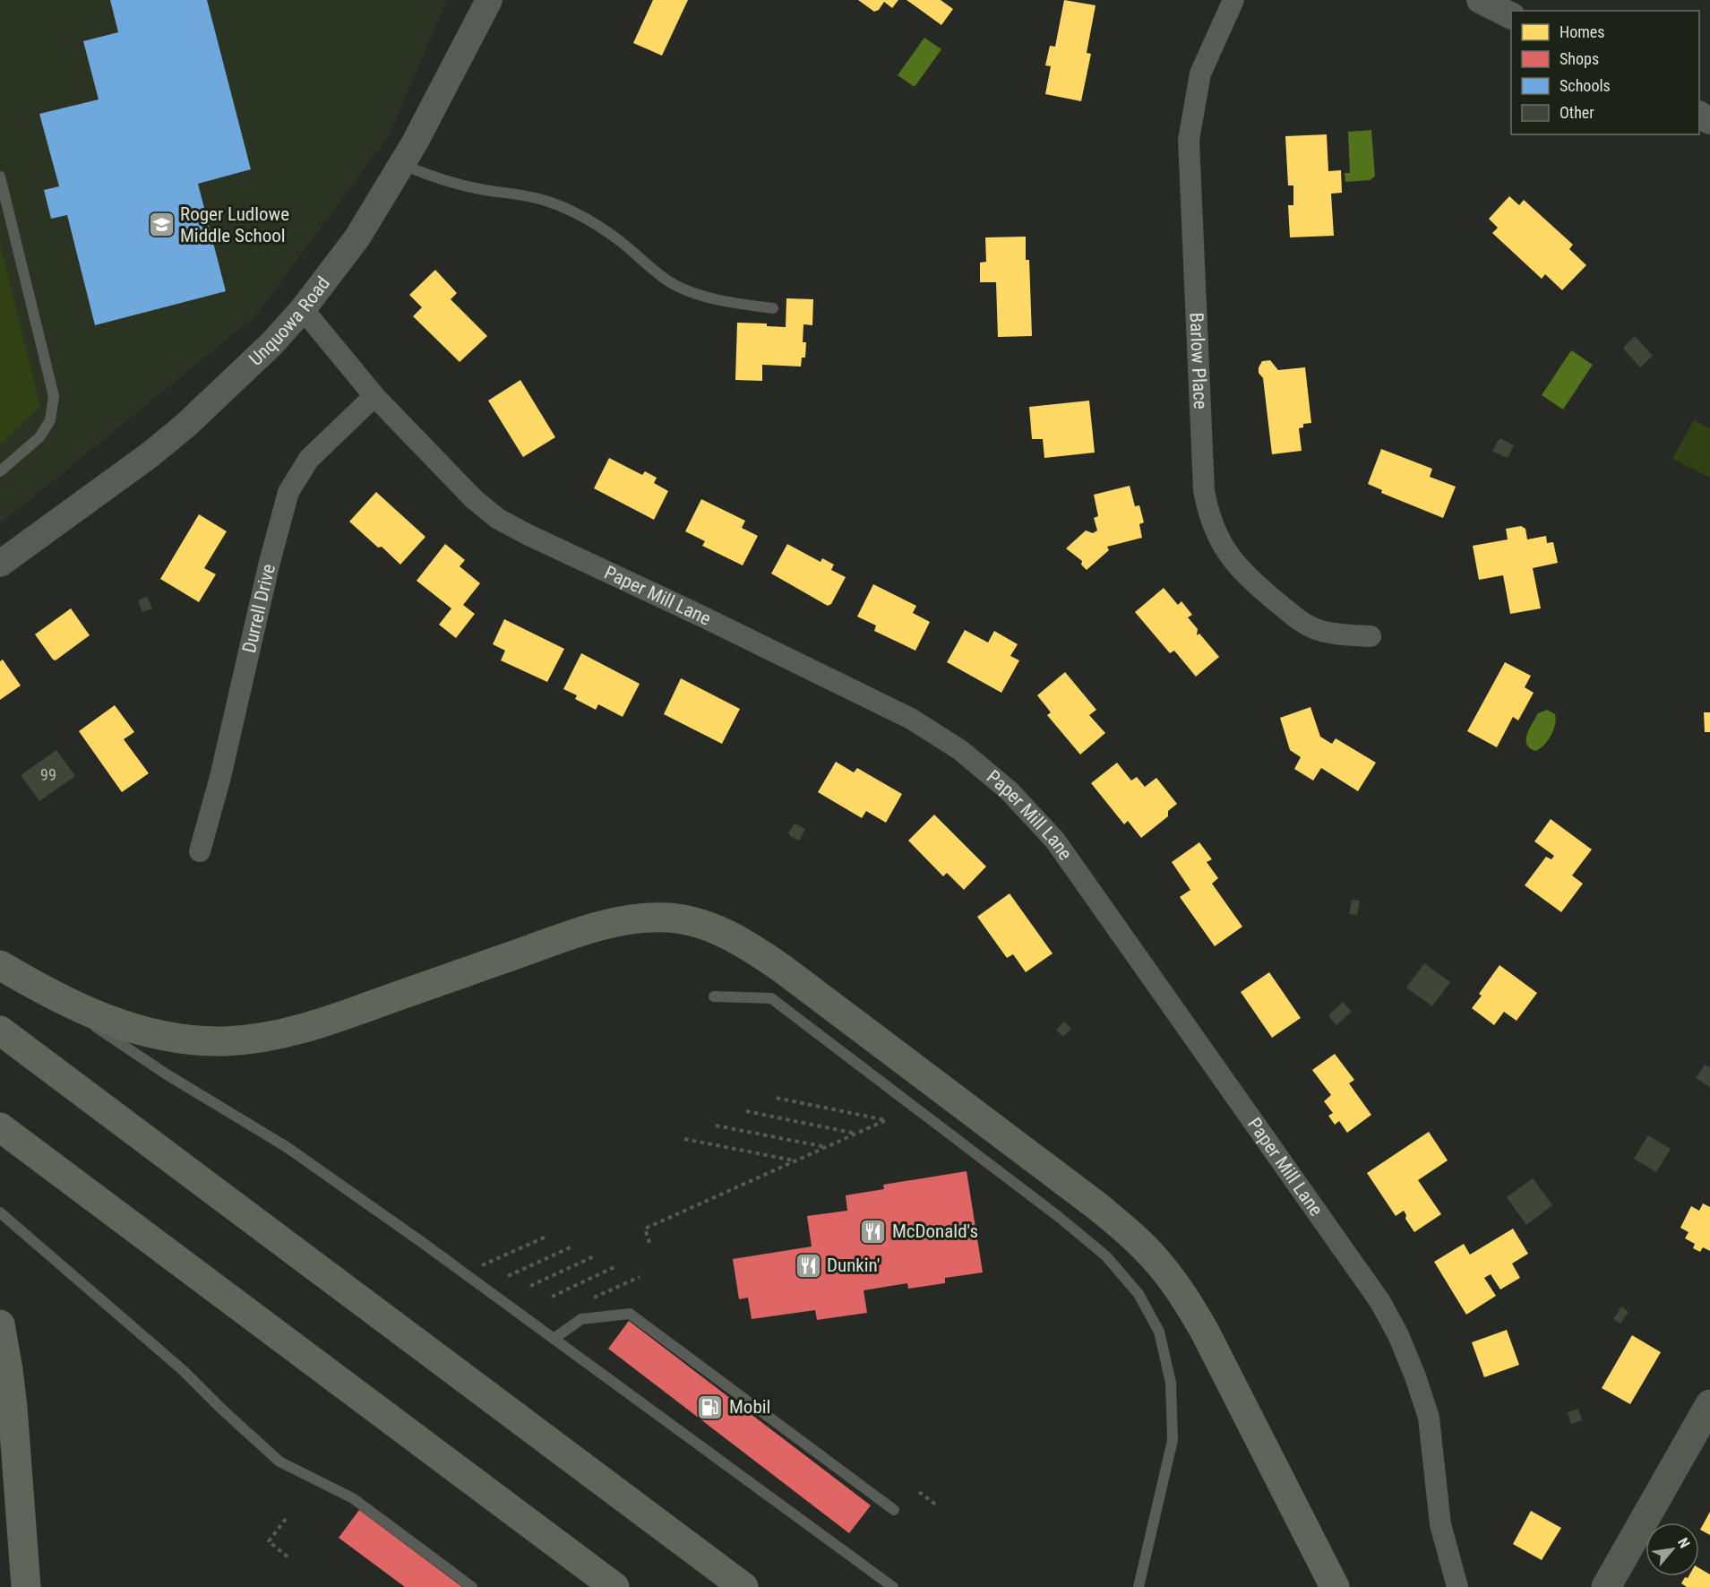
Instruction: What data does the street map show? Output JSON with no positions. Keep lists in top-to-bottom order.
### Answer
{
  "streets": {
    "street": [
      "Unquowa Road",
      "Barlow Place",
      "Paper Mill Lane",
      "Durrell Drive"
    ]
  },
  "crossings": [
    ["Unquowa Road", "Paper Mill Lane"],
    ["Paper Mill Lane", "Durrell Drive"]
  ],
  "places": {
    "school or university": ["Roger Ludlowe Middle School"],
    "restaurant": ["McDonald's", "Dunkin'"],
    "fuel station": ["Mobil"]
  },
  "house_numbers": ["99"],
  "legend": [
    "Homes",
    "Shops",
    "Schools",
    "Other"
  ],
  "north": "top right"
}
